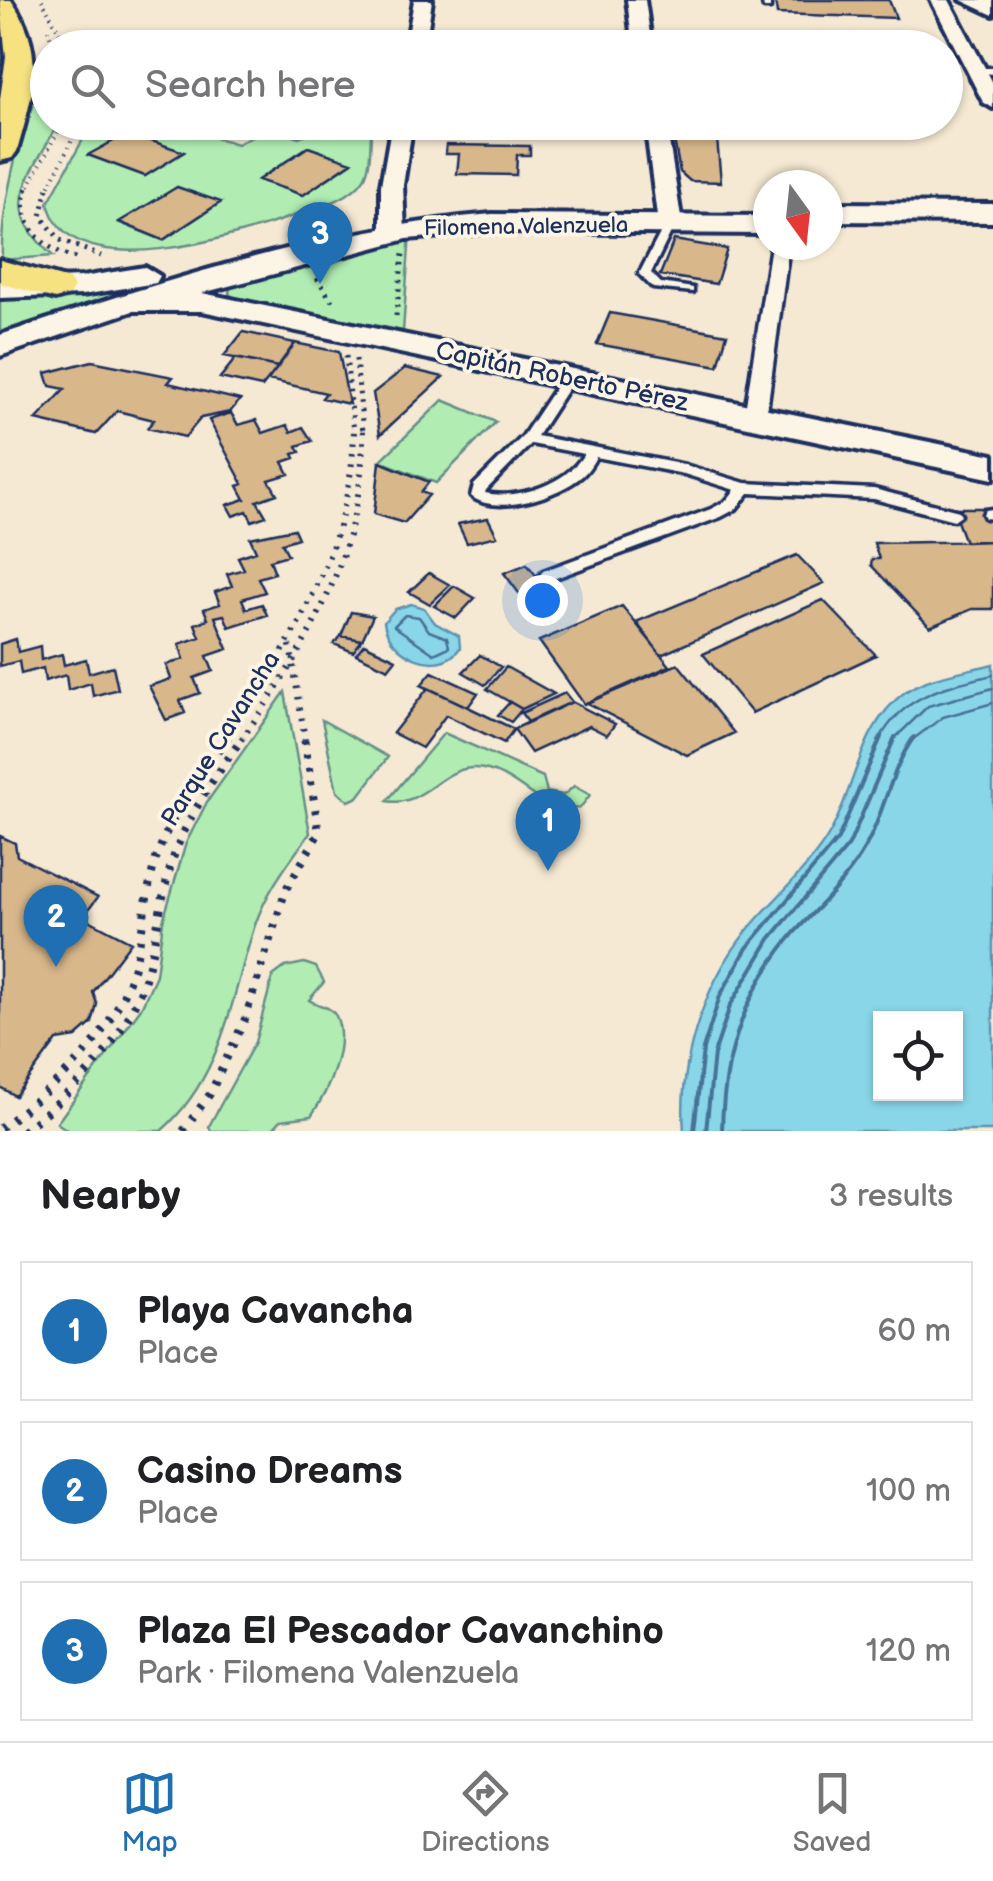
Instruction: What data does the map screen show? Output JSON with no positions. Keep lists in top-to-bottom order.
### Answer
{
  "streets": {
    "street": ["Filomena Valenzuela", "Capitán Roberto Pérez"],
    "path": ["Parque Cavancha"]
  },
  "crossings": [
    ["Filomena Valenzuela", "Capitán Roberto Pérez"],
    ["Capitán Roberto Pérez", "Parque Cavancha"]
  ],
  "north": "bottom",
  "page": {
    "search": "Search here",
    "pins": ["3", "1", "2"],
    "heading": ["Nearby", "3 results"],
    "list": [
      {
        "mark": "1",
        "name": "Playa Cavancha",
        "note": "Place",
        "value": "60 m"
      },
      {
        "mark": "2",
        "name": "Casino Dreams",
        "note": "Place",
        "value": "100 m"
      },
      {
        "mark": "3",
        "name": "Plaza El Pescador Cavanchino",
        "note": "Park · Filomena Valenzuela",
        "value": "120 m"
      }
    ],
    "nav": ["Map", "Directions", "Saved"]
  }
}
